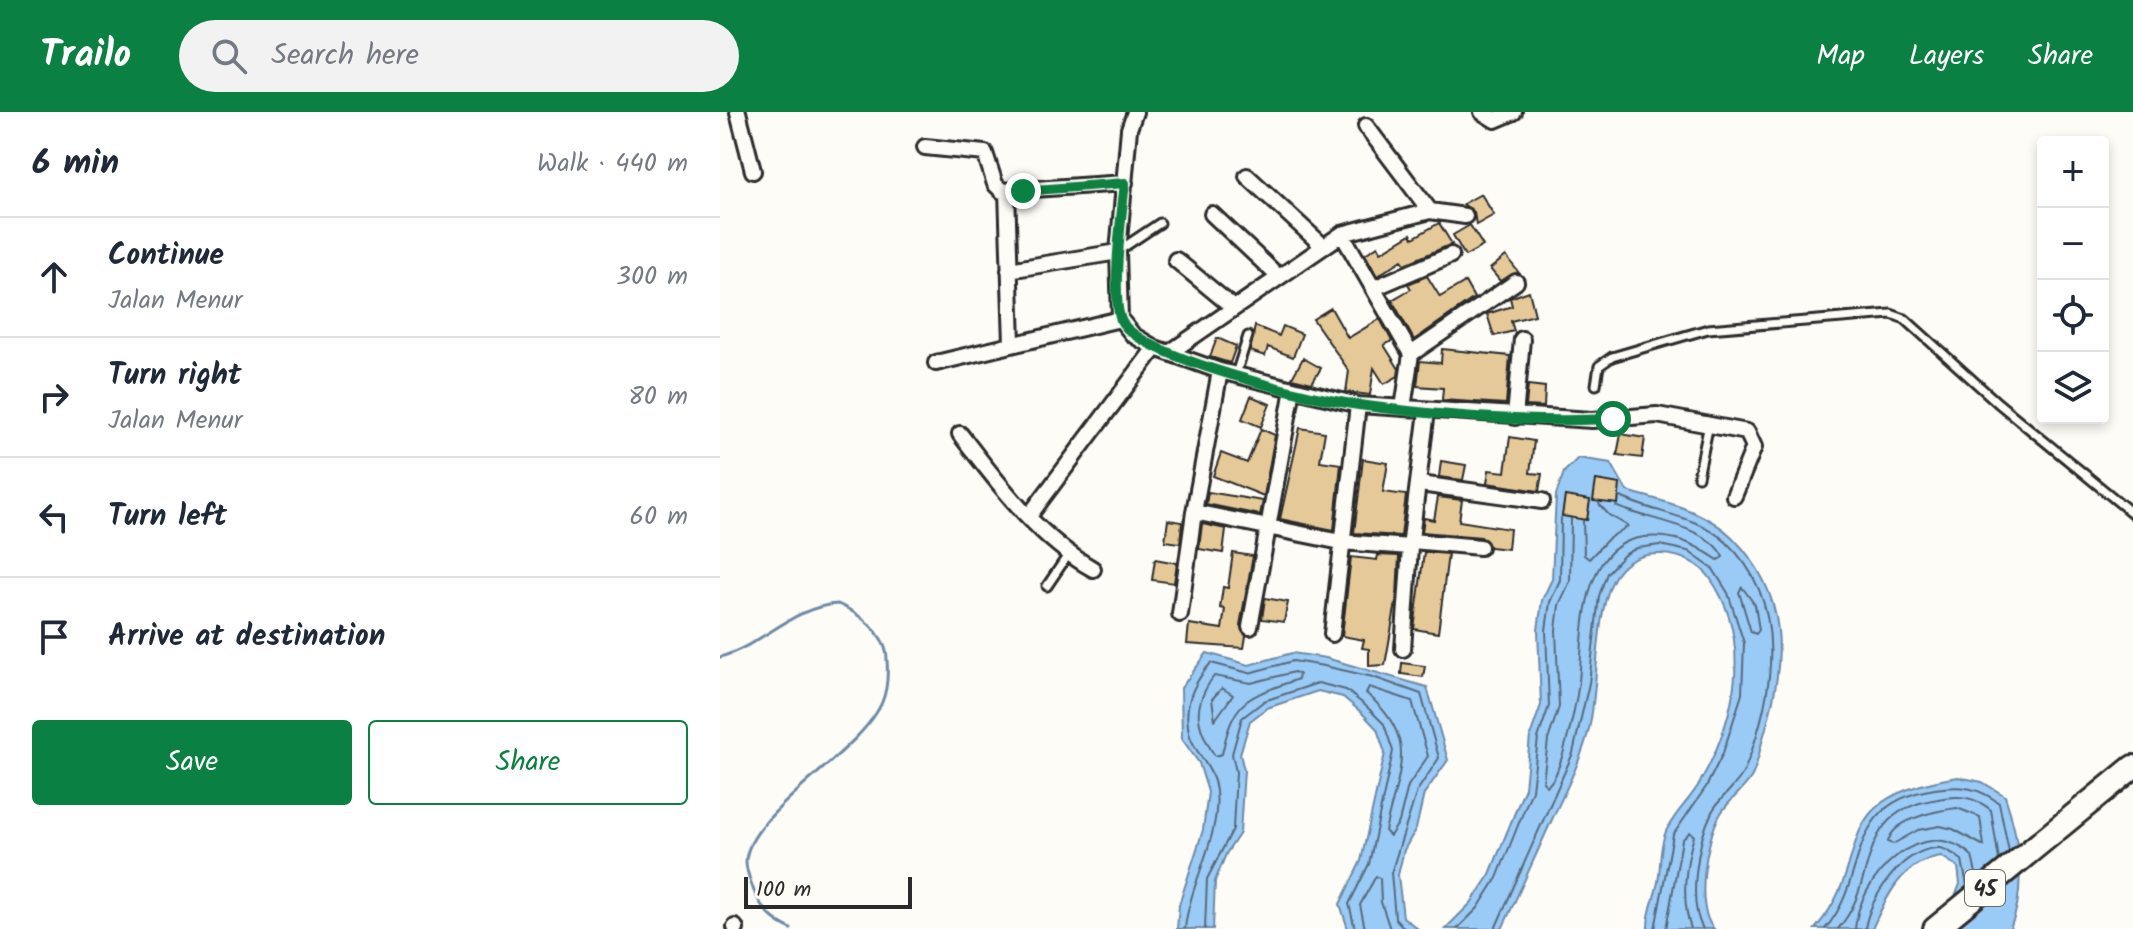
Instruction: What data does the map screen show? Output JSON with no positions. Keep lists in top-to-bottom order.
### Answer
{
  "streets": {
    "highway": ["45"]
  },
  "scale_bar": "100 m",
  "page": {
    "header": "Trailo",
    "search": "Search here",
    "nav": ["Map", "Layers", "Share"],
    "heading": ["6 min", "Walk · 440 m"],
    "map_buttons": ["+", "−"],
    "list": [
      ["Continue", "Jalan Menur", "300 m"],
      ["Turn right", "Jalan Menur", "80 m"],
      ["Turn left", "60 m"],
      "Arrive at destination"
    ],
    "buttons": ["Save", "Share"],
    "scale": "100 m"
  }
}
